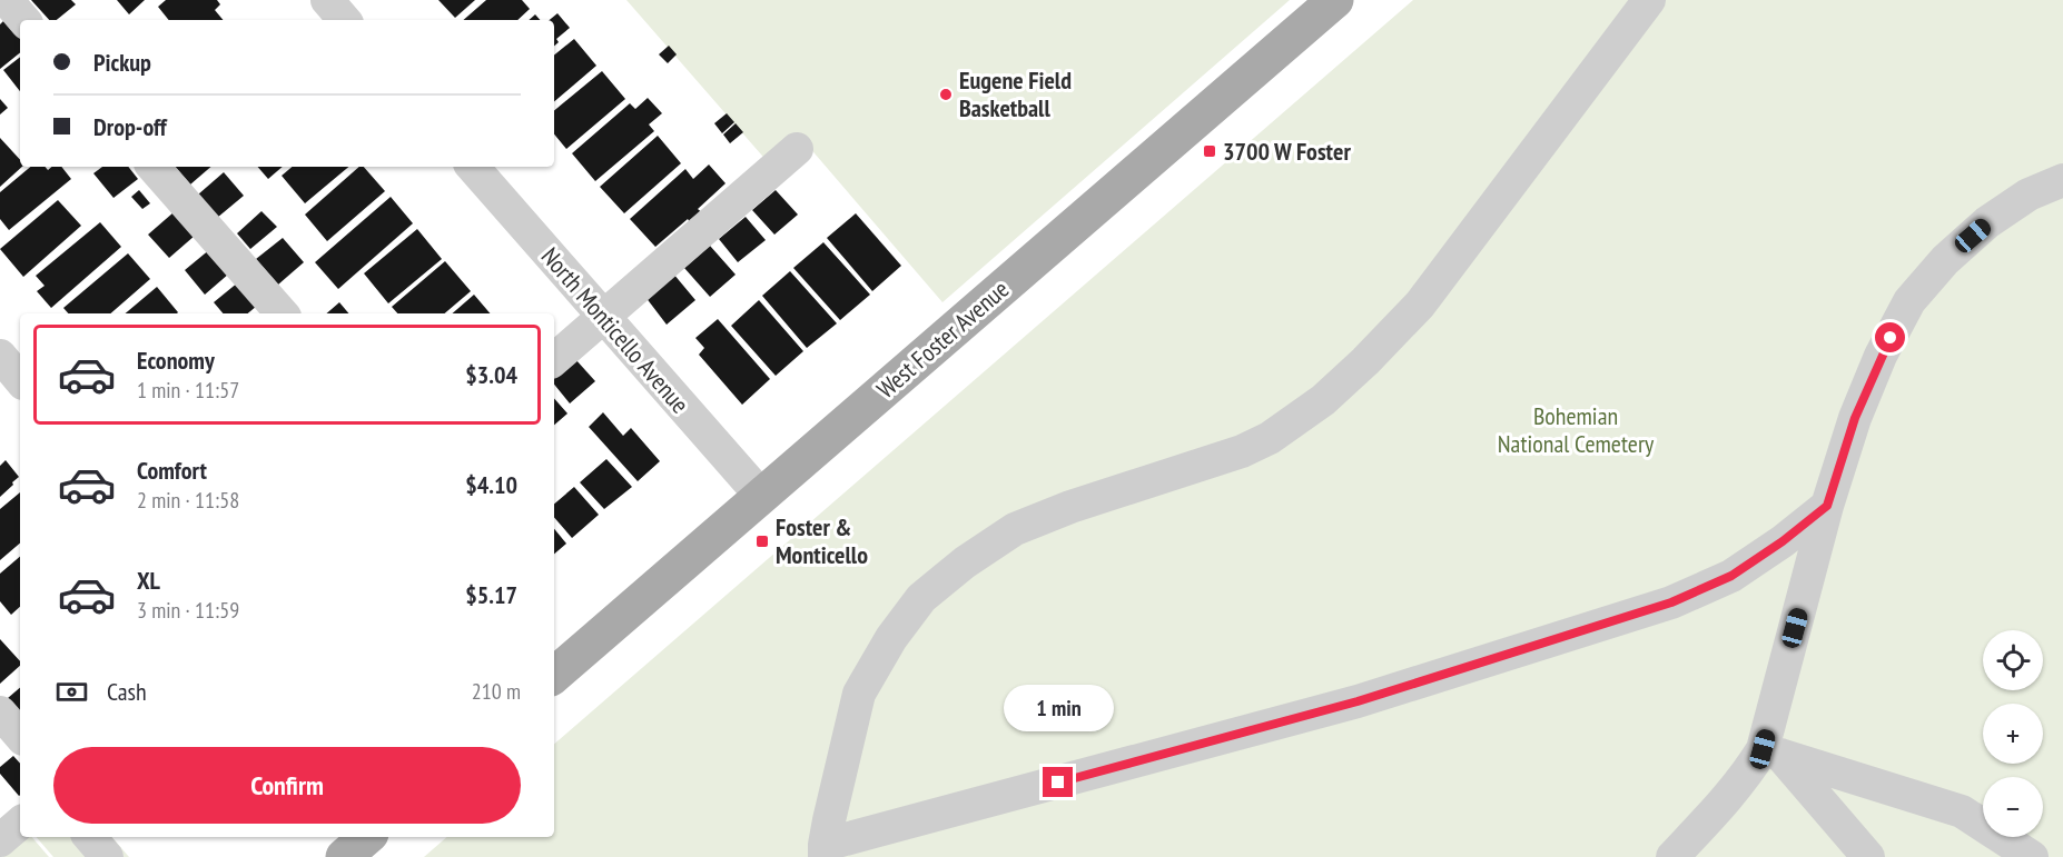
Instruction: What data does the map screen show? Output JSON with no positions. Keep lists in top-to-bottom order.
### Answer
{
  "streets": {
    "main road": ["West Foster Avenue"],
    "street": ["North Monticello Avenue"]
  },
  "crossings": [
    ["North Monticello Avenue", "West Foster Avenue"]
  ],
  "parks": ["Bohemian National Cemetery"],
  "places": {
    "other": ["Eugene Field Basketball"],
    "transit": ["3700 W Foster", "Foster & Monticello"]
  },
  "page": {
    "banner": ["Pickup", "Drop-off"],
    "list": [
      {
        "name": "Economy",
        "note": "1 min · 11:57",
        "value": "$3.04"
      },
      {
        "name": "Comfort",
        "note": "2 min · 11:58",
        "value": "$4.10"
      },
      {
        "name": "XL",
        "note": "3 min · 11:59",
        "value": "$5.17"
      }
    ],
    "map_buttons": ["+", "−"],
    "pay": ["Cash", "210 m"],
    "bubble": "1 min",
    "buttons": "Confirm"
  }
}
